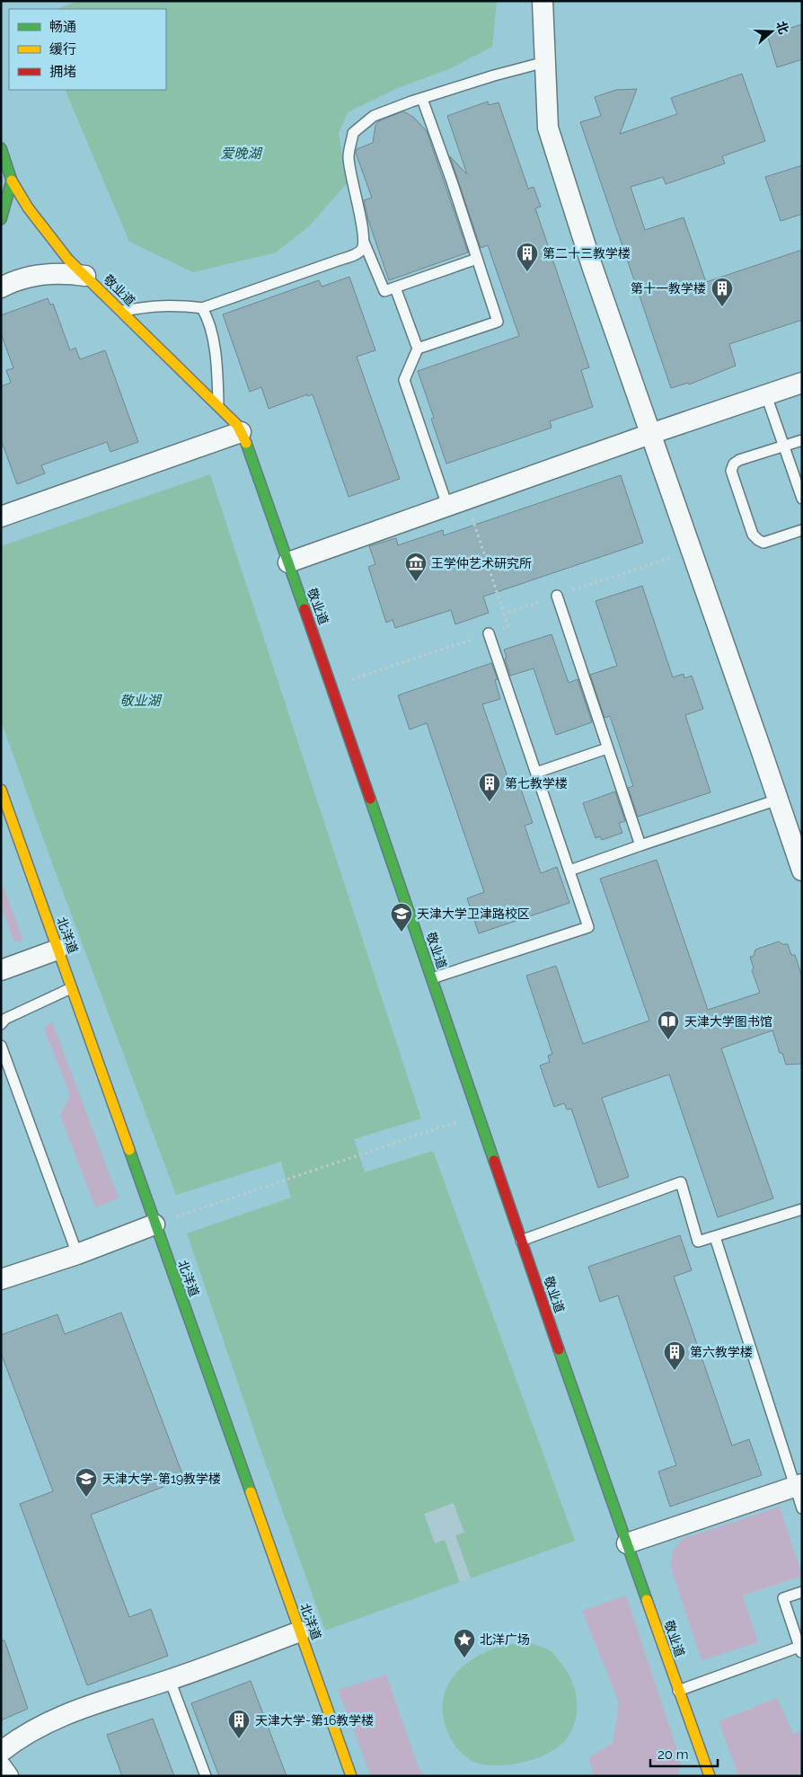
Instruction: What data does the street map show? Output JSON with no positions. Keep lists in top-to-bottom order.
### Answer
{
  "streets": {
    "street": ["敬业道", "北洋道"]
  },
  "water": ["爱晚湖", "敬业湖"],
  "places": {
    "building": [
      "第二十三教学楼",
      "第十一教学楼",
      "第七教学楼",
      "第六教学楼",
      "天津大学-第16教学楼"
    ],
    "museum": ["王学仲艺术研究所"],
    "school or university": ["天津大学卫津路校区", "天津大学-第19教学楼"],
    "library": ["天津大学图书馆"],
    "place": ["北洋广场"]
  },
  "legend": ["畅通", "缓行", "拥堵"],
  "scale_bar": "20 m",
  "north": "right"
}
